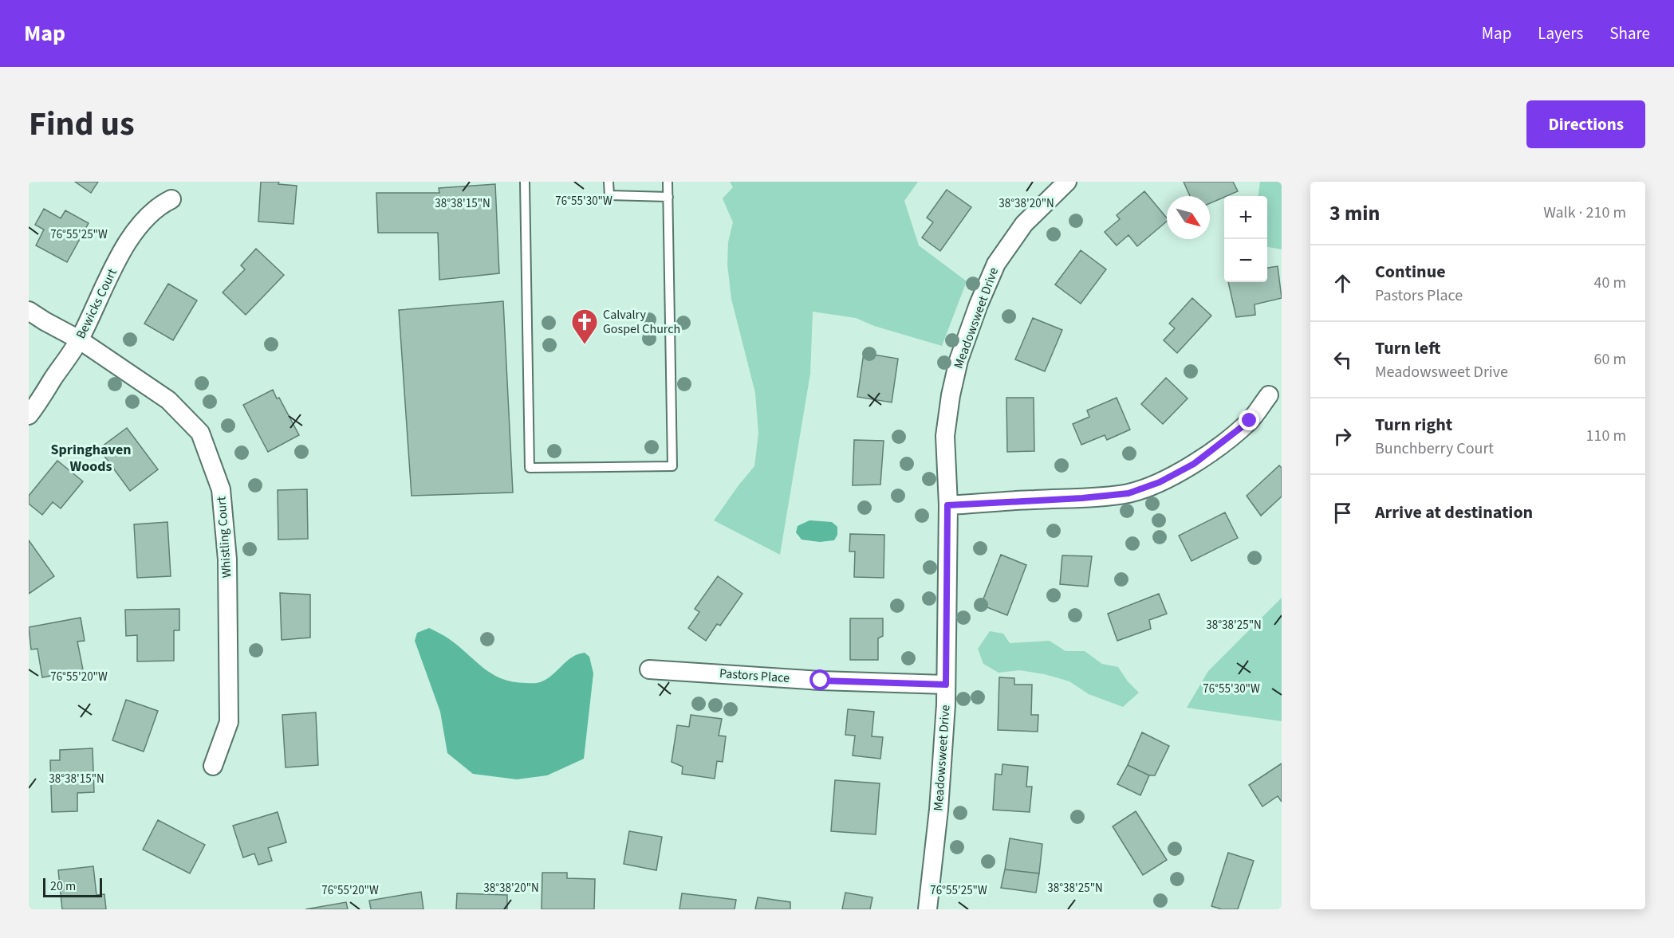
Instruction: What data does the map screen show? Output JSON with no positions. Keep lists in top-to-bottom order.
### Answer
{
  "streets": {
    "street": [
      "Bewicks Court",
      "Meadowsweet Drive",
      "Whistling Court",
      "Pastors Place"
    ]
  },
  "crossings": [
    ["Bewicks Court", "Whistling Court"],
    ["Meadowsweet Drive", "Pastors Place"]
  ],
  "districts": ["Springhaven Woods"],
  "places": {
    "church": ["Calvalry Gospel Church"]
  },
  "scale_bar": "20 m",
  "north": "bottom right",
  "page": {
    "header": "Map",
    "nav": ["Map", "Layers", "Share"],
    "title": "Find us",
    "buttons": "Directions",
    "heading": ["3 min", "Walk · 210 m"],
    "map_buttons": ["+", "−"],
    "list": [
      ["Continue", "Pastors Place", "40 m"],
      ["Turn left", "Meadowsweet Drive", "60 m"],
      ["Turn right", "Bunchberry Court", "110 m"],
      "Arrive at destination"
    ],
    "scale": "20 m"
  },
  "coordinates": [
    "76°55'30\"W",
    "38°38'20\"N",
    "38°38'15\"N",
    "76°55'25\"W",
    "38°38'25\"N",
    "76°55'20\"W"
  ]
}
